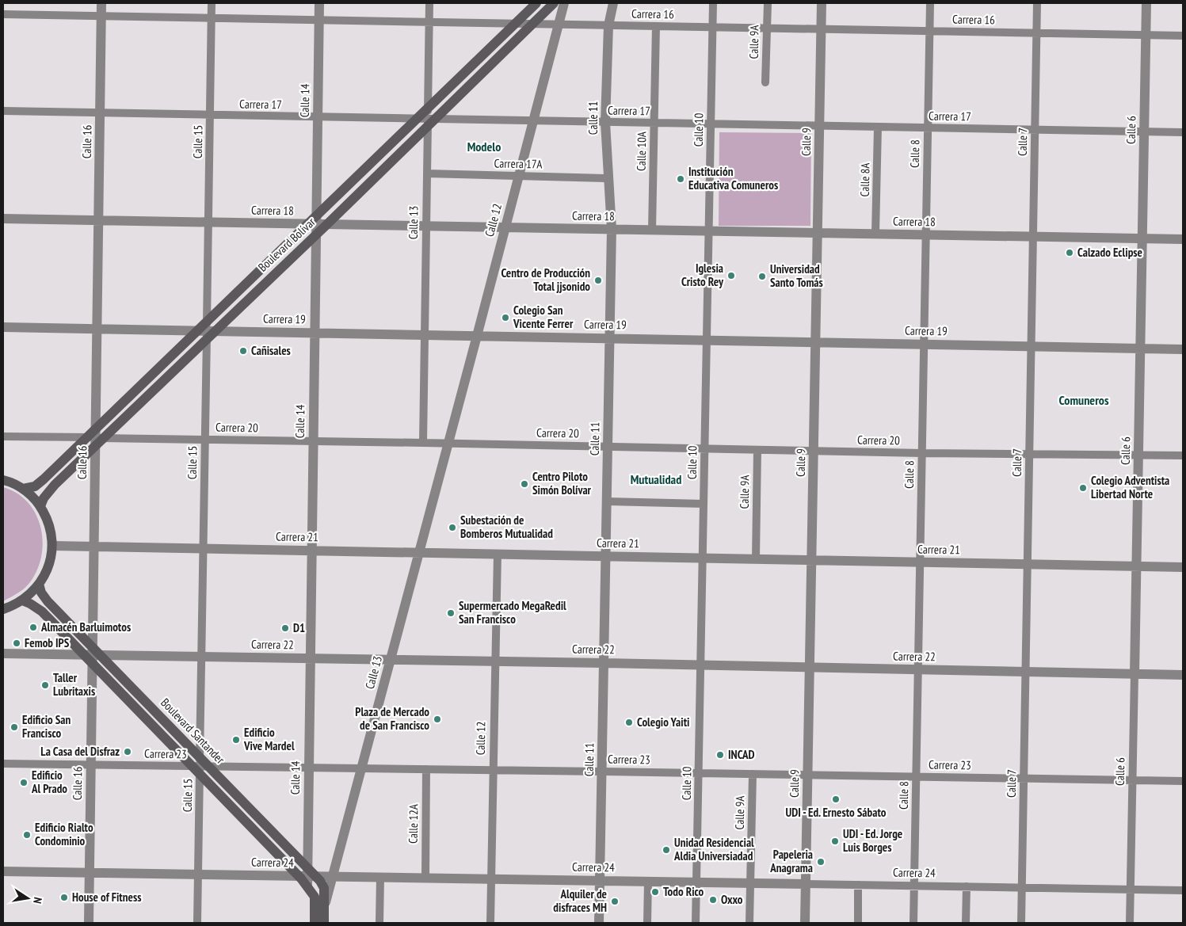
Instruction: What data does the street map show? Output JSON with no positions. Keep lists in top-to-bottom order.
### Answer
{
  "streets": {
    "main road": ["Boulevard Bolívar", "Boulevard Santander"],
    "street": [
      "Carrera 16",
      "Calle 9A",
      "Calle 14",
      "Carrera 17",
      "Calle 11",
      "Calle 10",
      "Calle 6",
      "Calle 16",
      "Calle 15",
      "Calle 9",
      "Calle 7",
      "Calle 10A",
      "Calle 8",
      "Carrera 17A",
      "Calle 8A",
      "Carrera 18",
      "Calle 12",
      "Calle 13",
      "Carrera 19",
      "Carrera 20",
      "Carrera 21",
      "Carrera 22",
      "Carrera 23",
      "Calle 12A",
      "Carrera 24"
    ]
  },
  "crossings": [
    ["Carrera 16", "Calle 9A"],
    ["Carrera 16", "Calle 14"],
    ["Carrera 16", "Calle 11"],
    ["Carrera 16", "Calle 10"],
    ["Carrera 16", "Calle 6"],
    ["Carrera 16", "Calle 16"],
    ["Carrera 16", "Calle 15"],
    ["Carrera 16", "Calle 9"],
    ["Carrera 16", "Calle 7"],
    ["Carrera 16", "Calle 10A"],
    ["Carrera 16", "Calle 8"],
    ["Carrera 16", "Calle 12"],
    ["Carrera 16", "Calle 13"],
    ["Carrera 16", "Boulevard Bolívar"],
    ["Calle 9A", "Carrera 20"],
    ["Calle 9A", "Carrera 21"],
    ["Calle 9A", "Carrera 23"],
    ["Calle 9A", "Carrera 24"],
    ["Calle 14", "Carrera 17"],
    ["Calle 14", "Carrera 18"],
    ["Calle 14", "Boulevard Bolívar"],
    ["Calle 14", "Carrera 19"],
    ["Calle 14", "Carrera 20"],
    ["Calle 14", "Carrera 21"],
    ["Calle 14", "Carrera 22"],
    ["Calle 14", "Boulevard Santander"],
    ["Calle 14", "Carrera 23"],
    ["Calle 14", "Carrera 24"],
    ["Carrera 17", "Calle 11"],
    ["Carrera 17", "Calle 10"],
    ["Carrera 17", "Calle 6"],
    ["Carrera 17", "Calle 16"],
    ["Carrera 17", "Calle 15"],
    ["Carrera 17", "Calle 9"],
    ["Carrera 17", "Calle 7"],
    ["Carrera 17", "Calle 10A"],
    ["Carrera 17", "Calle 8"],
    ["Carrera 17", "Calle 8A"],
    ["Carrera 17", "Calle 12"],
    ["Carrera 17", "Calle 13"],
    ["Carrera 17", "Boulevard Bolívar"],
    ["Calle 11", "Carrera 17A"],
    ["Calle 11", "Carrera 18"],
    ["Calle 11", "Carrera 19"],
    ["Calle 11", "Carrera 20"],
    ["Calle 11", "Carrera 21"],
    ["Calle 11", "Carrera 22"],
    ["Calle 11", "Carrera 23"],
    ["Calle 11", "Carrera 24"],
    ["Calle 10", "Carrera 18"],
    ["Calle 10", "Carrera 19"],
    ["Calle 10", "Carrera 20"],
    ["Calle 10", "Carrera 21"],
    ["Calle 10", "Carrera 22"],
    ["Calle 10", "Carrera 23"],
    ["Calle 10", "Carrera 24"],
    ["Calle 6", "Carrera 18"],
    ["Calle 6", "Carrera 19"],
    ["Calle 6", "Carrera 20"],
    ["Calle 6", "Carrera 21"],
    ["Calle 6", "Carrera 22"],
    ["Calle 6", "Carrera 23"],
    ["Calle 6", "Carrera 24"],
    ["Calle 16", "Carrera 18"],
    ["Calle 16", "Boulevard Bolívar"],
    ["Calle 16", "Carrera 19"],
    ["Calle 16", "Carrera 20"],
    ["Calle 16", "Carrera 21"],
    ["Calle 16", "Carrera 22"],
    ["Calle 16", "Boulevard Santander"],
    ["Calle 16", "Carrera 23"],
    ["Calle 16", "Carrera 24"],
    ["Calle 15", "Carrera 18"],
    ["Calle 15", "Boulevard Bolívar"],
    ["Calle 15", "Carrera 19"],
    ["Calle 15", "Carrera 20"],
    ["Calle 15", "Carrera 21"],
    ["Calle 15", "Carrera 22"],
    ["Calle 15", "Boulevard Santander"],
    ["Calle 15", "Carrera 23"],
    ["Calle 15", "Carrera 24"],
    ["Calle 9", "Carrera 18"],
    ["Calle 9", "Carrera 19"],
    ["Calle 9", "Carrera 20"],
    ["Calle 9", "Carrera 21"],
    ["Calle 9", "Carrera 22"],
    ["Calle 9", "Carrera 23"],
    ["Calle 9", "Carrera 24"],
    ["Calle 7", "Carrera 18"],
    ["Calle 7", "Carrera 19"],
    ["Calle 7", "Carrera 20"],
    ["Calle 7", "Carrera 21"],
    ["Calle 7", "Carrera 22"],
    ["Calle 7", "Carrera 23"],
    ["Calle 7", "Carrera 24"],
    ["Calle 10A", "Carrera 18"],
    ["Calle 8", "Carrera 18"],
    ["Calle 8", "Carrera 19"],
    ["Calle 8", "Carrera 20"],
    ["Calle 8", "Carrera 21"],
    ["Calle 8", "Carrera 22"],
    ["Calle 8", "Carrera 23"],
    ["Calle 8", "Carrera 24"],
    ["Carrera 17A", "Calle 12"],
    ["Carrera 17A", "Calle 13"],
    ["Calle 8A", "Carrera 18"],
    ["Carrera 18", "Calle 12"],
    ["Carrera 18", "Calle 13"],
    ["Carrera 18", "Boulevard Bolívar"],
    ["Calle 12", "Calle 13"],
    ["Calle 12", "Carrera 19"],
    ["Calle 12", "Carrera 20"],
    ["Calle 12", "Carrera 21"],
    ["Calle 12", "Carrera 22"],
    ["Calle 12", "Carrera 23"],
    ["Calle 12", "Carrera 24"],
    ["Calle 13", "Boulevard Bolívar"],
    ["Calle 13", "Carrera 19"],
    ["Calle 13", "Carrera 20"],
    ["Calle 13", "Carrera 21"],
    ["Calle 13", "Carrera 22"],
    ["Calle 13", "Carrera 23"],
    ["Calle 13", "Carrera 24"],
    ["Boulevard Bolívar", "Carrera 19"],
    ["Boulevard Bolívar", "Carrera 20"],
    ["Carrera 22", "Boulevard Santander"],
    ["Boulevard Santander", "Carrera 23"],
    ["Boulevard Santander", "Carrera 24"],
    ["Carrera 23", "Calle 12A"],
    ["Calle 12A", "Carrera 24"]
  ],
  "districts": ["Modelo", "Comuneros", "Mutualidad"],
  "places": [
    "Institución Educativa Comuneros",
    "Calzado Eclipse",
    "Iglesia Cristo Rey",
    "Universidad Santo Tomás",
    "Centro de Producción Total jjsonido",
    "Colegio San Vicente Ferrer",
    "Cañisales",
    "Centro Piloto Simón Bolívar",
    "Colegio Adventista Libertad Norte",
    "Subestación de Bomberos Mutualidad",
    "Supermercado MegaRedil San Francisco",
    "Almacén Barluimotos",
    "D1",
    "Femob IPS",
    "Taller Lubritaxis",
    "Plaza de Mercado de San Francisco",
    "Colegio Yaiti",
    "Edificio San Francisco",
    "Edificio Vive Mardel",
    "La Casa del Disfraz",
    "INCAD",
    "Edificio Al Prado",
    "UDI - Ed. Ernesto Sábato",
    "Edificio Rialto Condominio",
    "UDI - Ed. Jorge Luis Borges",
    "Unidad Residencial Aldia Universiadad",
    "Papeleria Anagrama",
    "Todo Rico",
    "House of Fitness",
    "Oxxo",
    "Alquiler de disfraces MH"
  ],
  "north": "right"
}
